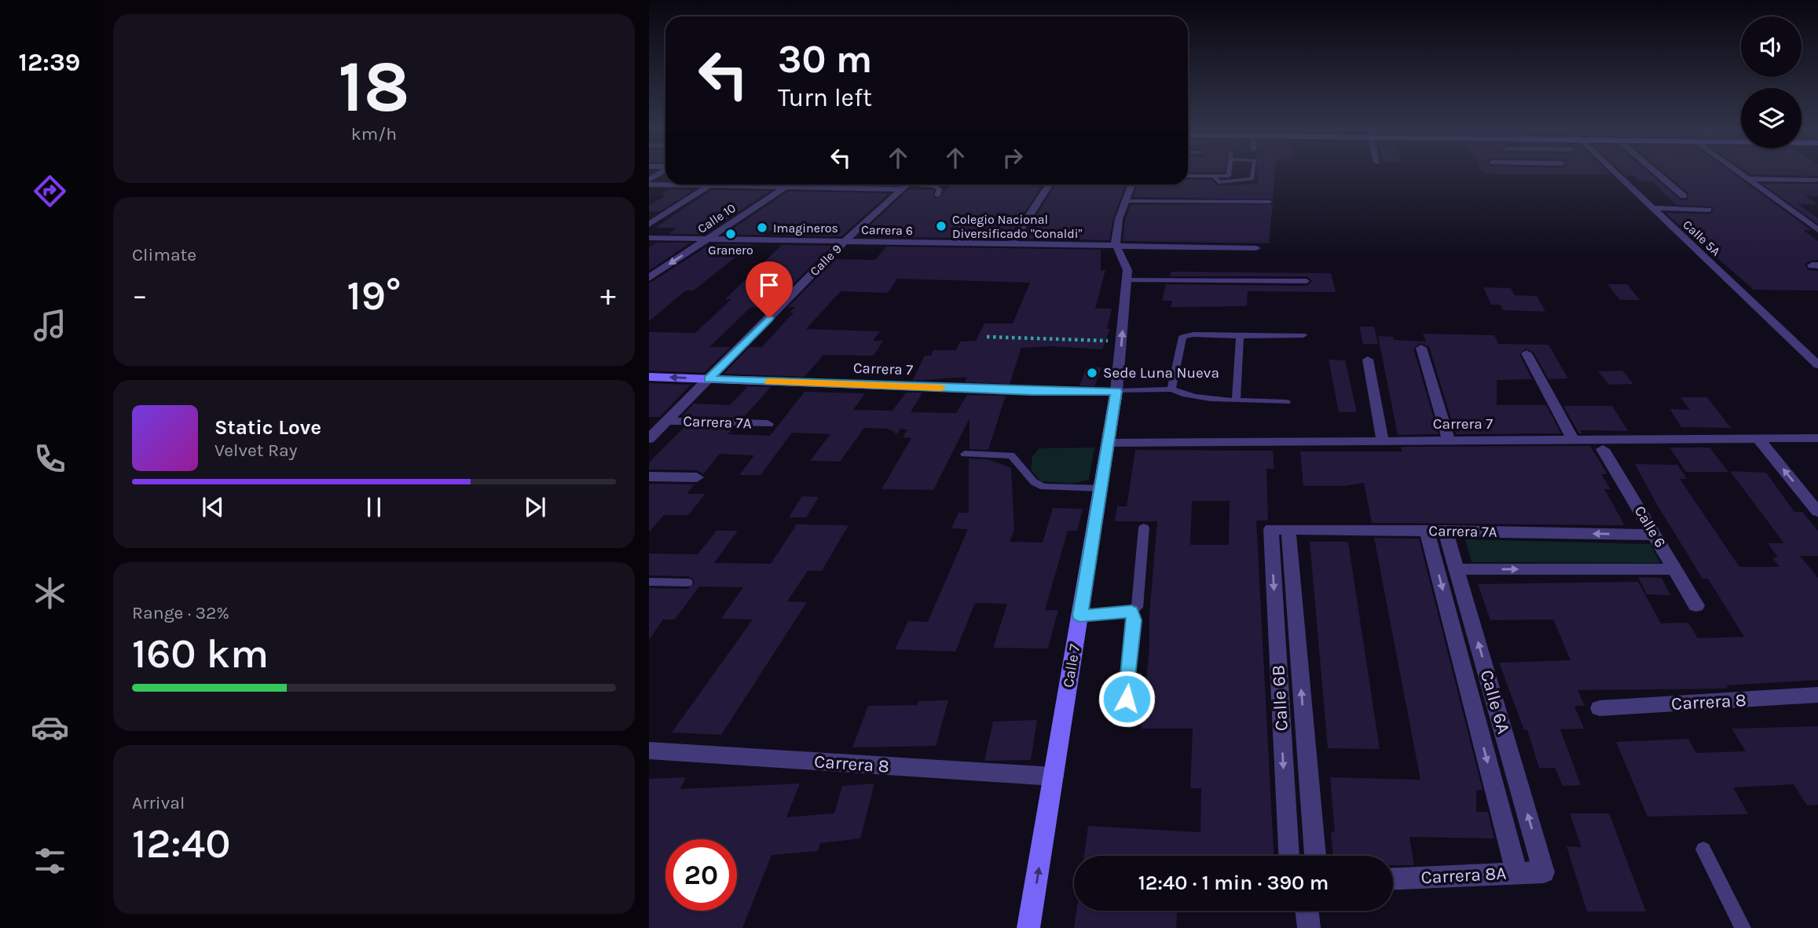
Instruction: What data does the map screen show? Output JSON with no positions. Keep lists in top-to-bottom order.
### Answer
{
  "streets": {
    "street": [
      "Calle 10",
      "Carrera 6",
      "Calle 5A",
      "Calle 9",
      "Carrera 7",
      "Carrera 7A",
      "Calle 6",
      "Calle 7",
      "Calle 6B",
      "Calle 6A",
      "Carrera 8",
      "Carrera 8A"
    ]
  },
  "crossings": [
    ["Calle 10", "Carrera 6"],
    ["Carrera 6", "Calle 9"],
    ["Carrera 6", "Calle 7"],
    ["Calle 9", "Carrera 7"],
    ["Calle 9", "Carrera 7A"],
    ["Carrera 7", "Calle 7"],
    ["Carrera 7A", "Calle 6"],
    ["Carrera 7A", "Calle 6B"],
    ["Carrera 7A", "Calle 6A"],
    ["Calle 7", "Carrera 8"],
    ["Calle 6A", "Carrera 8A"]
  ],
  "places": [
    "Colegio Nacional Diversificado \"Conaldi\"",
    "Imagineros",
    "Granero",
    "Sede Luna Nueva"
  ],
  "page": {
    "tabs": "12:39",
    "tile": [
      ["18", "km/h"],
      "Climate",
      ["Range · 32%", "160 km"],
      ["Arrival", "12:40"]
    ],
    "turn": ["30 m", "Turn left"],
    "heat": ["−", "19°", "+"],
    "song": ["Static Love", "Velvet Ray"],
    "limit": "20",
    "trip": "12:40 · 1 min · 390 m"
  }
}
